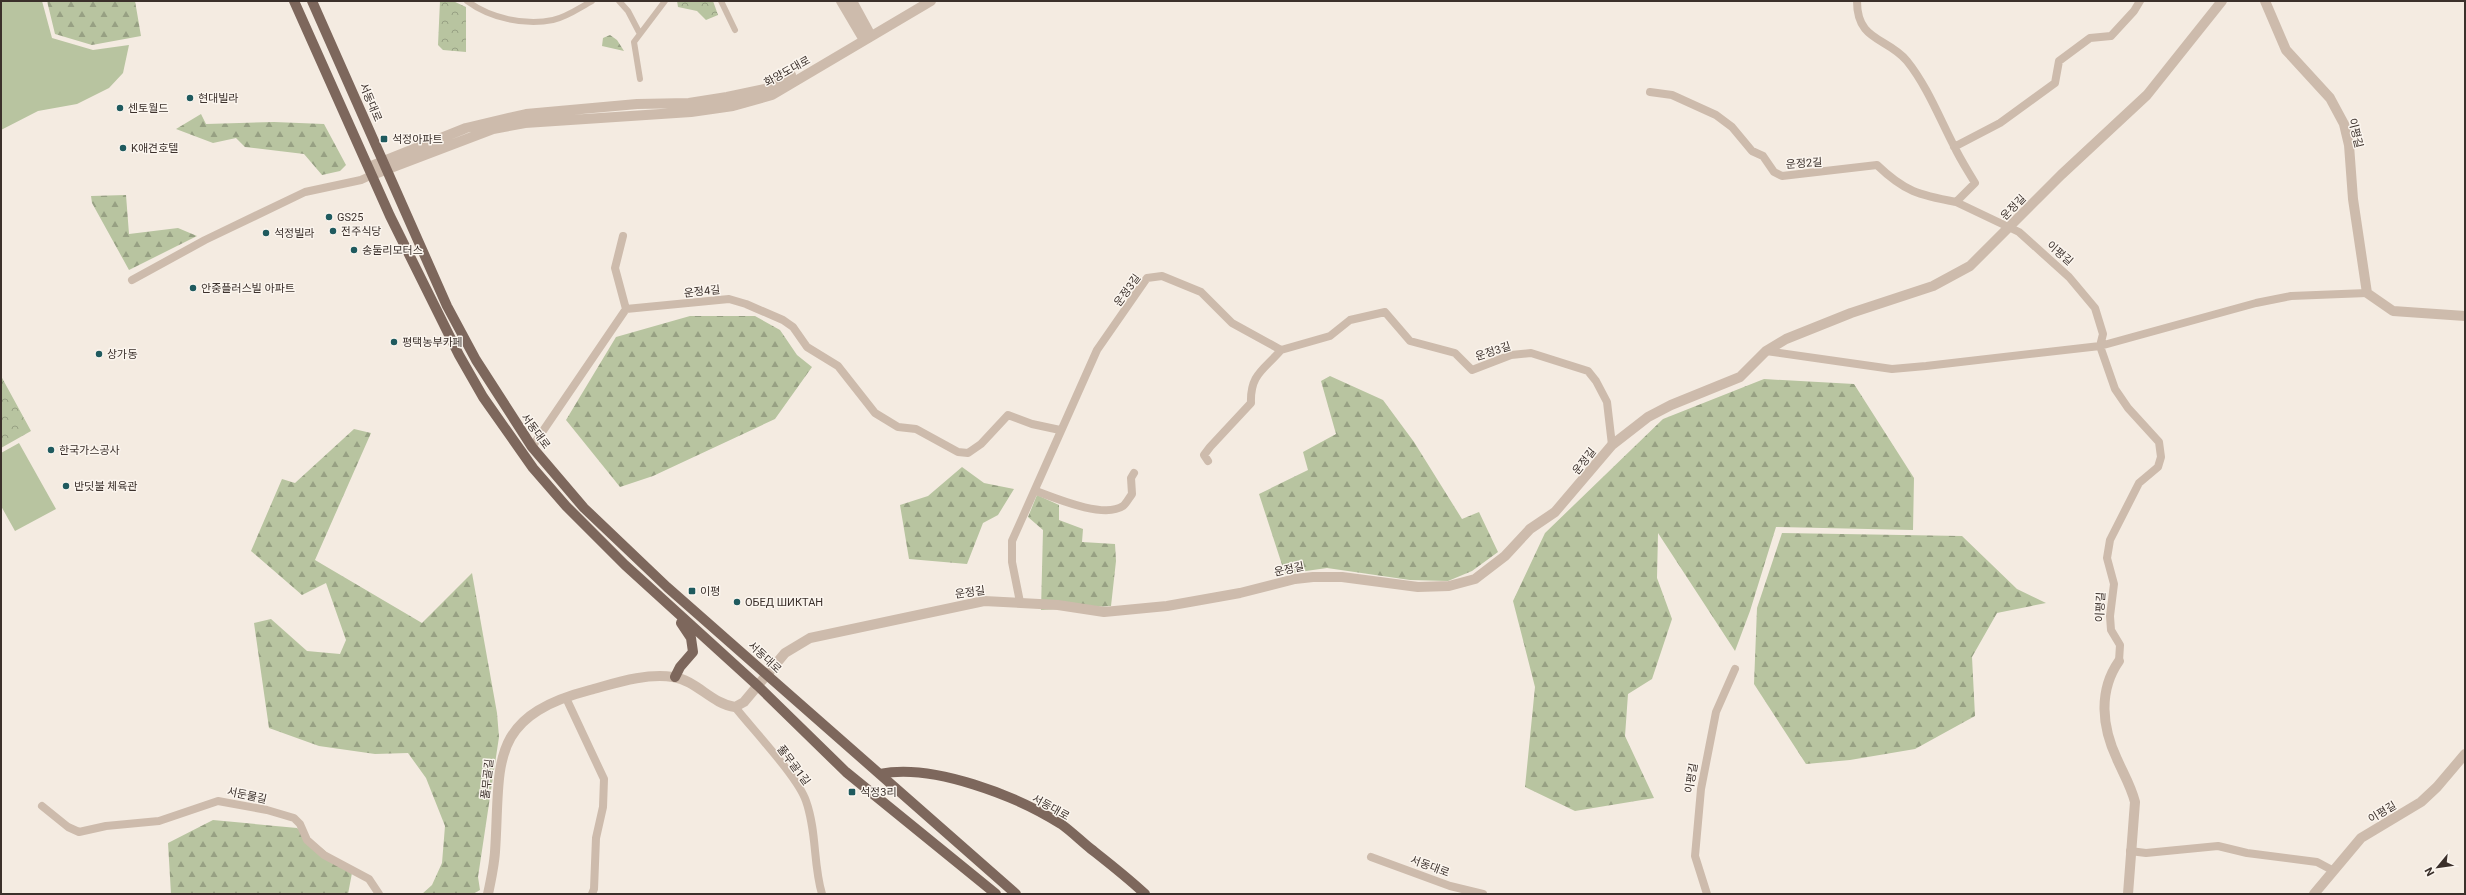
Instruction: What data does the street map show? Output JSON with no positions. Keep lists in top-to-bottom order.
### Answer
{
  "streets": {
    "main road": ["서동대로"],
    "street": [
      "화양도대로",
      "이평길",
      "운정2길",
      "운정길",
      "운정3길",
      "운정4길",
      "풀무골1길",
      "풀무골길",
      "서둔물길"
    ]
  },
  "crossings": [
    ["화양도대로", "서동대로"],
    ["서동대로", "운정길"],
    ["이평길", "운정2길"],
    ["이평길", "운정길"],
    ["운정2길", "운정길"],
    ["운정길", "운정3길"],
    ["운정3길", "운정4길"],
    ["풀무골1길", "풀무골길"]
  ],
  "places": {
    "other": [
      "현대빌라",
      "센토월드",
      "K애견호텔",
      "GS25",
      "전주식당",
      "석정빌라",
      "송둘리모터스",
      "안중플러스빌 아파트",
      "평택농부카페",
      "상가동",
      "한국가스공사",
      "반딧불 체육관",
      "ОБЕД ШИКТАН"
    ],
    "transit": ["석정아파트", "이평", "석정3리"]
  },
  "north": "bottom left"
}
